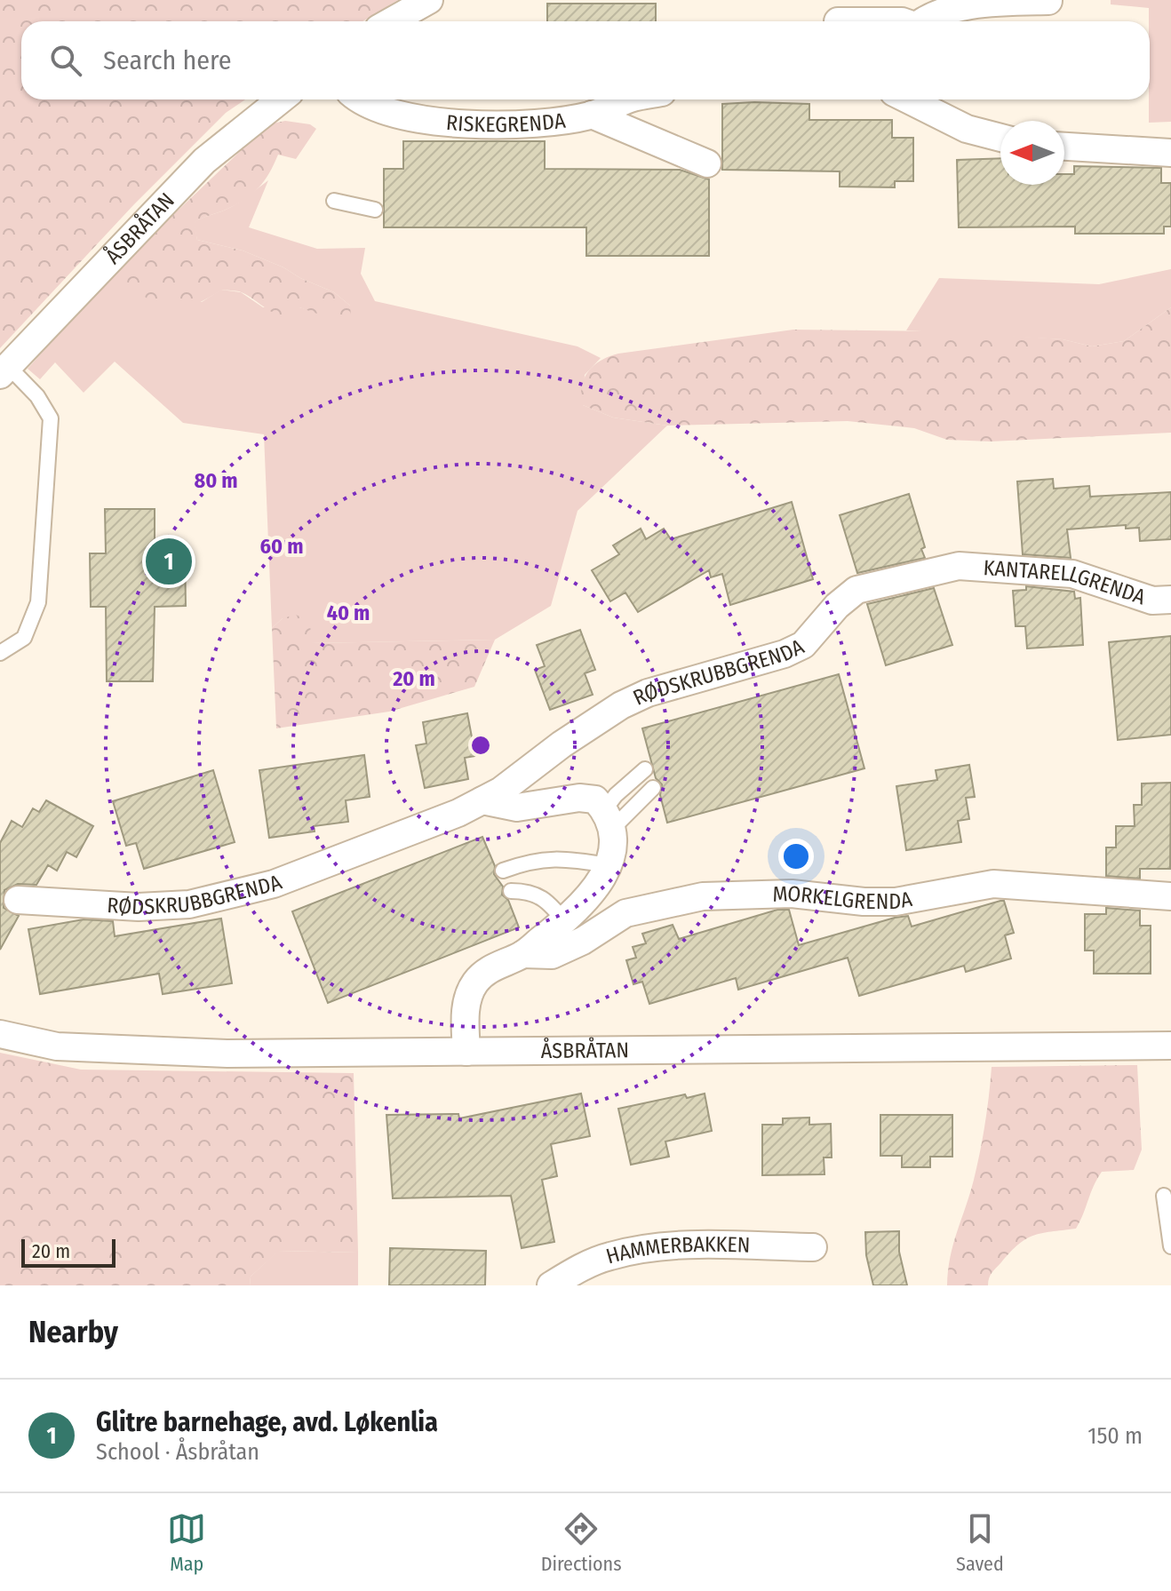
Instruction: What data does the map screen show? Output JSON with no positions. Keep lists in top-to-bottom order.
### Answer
{
  "streets": {
    "street": [
      "RISKEGRENDA",
      "ÅSBRÅTAN",
      "KANTARELLGRENDA",
      "RØDSKRUBBGRENDA",
      "MORKELGRENDA",
      "HAMMERBAKKEN"
    ]
  },
  "crossings": [
    ["KANTARELLGRENDA", "RØDSKRUBBGRENDA"]
  ],
  "scale_bar": "20 m",
  "north": "left",
  "page": {
    "search": "Search here",
    "pins": "1",
    "scale": "20 m",
    "heading": "Nearby",
    "list": [
      {
        "mark": "1",
        "name": "Glitre barnehage, avd. Løkenlia",
        "note": "School · Åsbråtan",
        "value": "150 m"
      }
    ],
    "nav": ["Map", "Directions", "Saved"]
  },
  "rings": [
    "80 m",
    "60 m",
    "40 m",
    "20 m"
  ]
}
